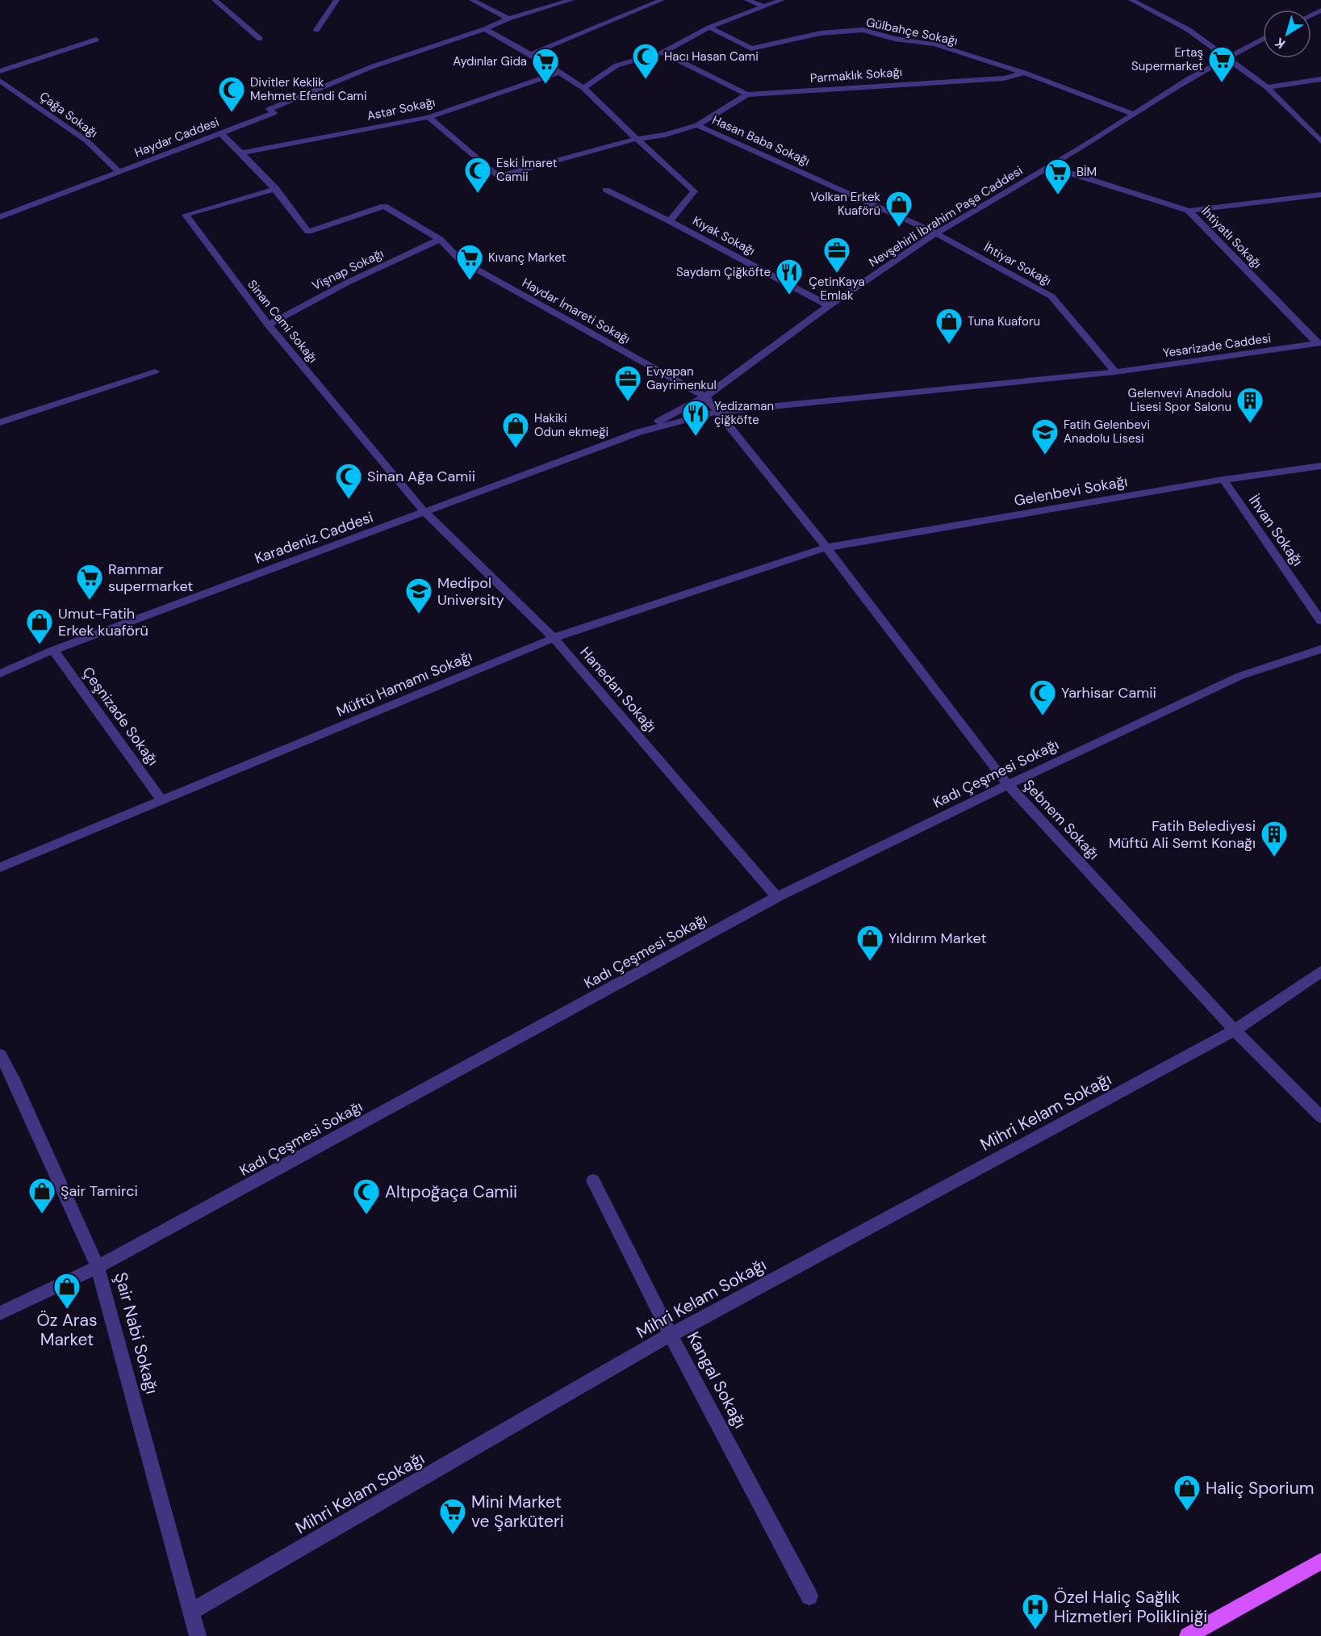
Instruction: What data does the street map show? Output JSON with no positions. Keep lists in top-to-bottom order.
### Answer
{
  "streets": {
    "street": [
      "Gülbahçe Sokağı",
      "Parmaklık Sokağı",
      "Astar Sokağı",
      "Çağa Sokağı",
      "Haydar Caddesi",
      "Hasan Baba Sokağı",
      "Nevşehirli İbrahim Paşa Caddesi",
      "Kıyak Sokağı",
      "İhtiyatlı Sokağı",
      "İhtiyar Sokağı",
      "Vişnap Sokağı",
      "Haydar İmareti Sokağı",
      "Sinan Cami Sokağı",
      "Yesarizade Caddesi",
      "Gelenbevi Sokağı",
      "İhvan Sokağı",
      "Karadeniz Caddesi",
      "Müftü Hamamı Sokağı",
      "Hanedan Sokağı",
      "Çeşnizade Sokağı",
      "Kadı Çeşmesi Sokağı",
      "Şebnem Sokağı",
      "Mihri Kelam Sokağı",
      "Şair Nabi Sokağı",
      "Kangal Sokağı"
    ]
  },
  "crossings": [
    ["Gülbahçe Sokağı", "Parmaklık Sokağı"],
    ["Gülbahçe Sokağı", "Nevşehirli İbrahim Paşa Caddesi"],
    ["Parmaklık Sokağı", "Hasan Baba Sokağı"],
    ["Astar Sokağı", "Hasan Baba Sokağı"],
    ["Çağa Sokağı", "Haydar Caddesi"],
    ["Hasan Baba Sokağı", "Nevşehirli İbrahim Paşa Caddesi"],
    ["Hasan Baba Sokağı", "İhtiyar Sokağı"],
    ["Nevşehirli İbrahim Paşa Caddesi", "Kıyak Sokağı"],
    ["Nevşehirli İbrahim Paşa Caddesi", "İhtiyatlı Sokağı"],
    ["Nevşehirli İbrahim Paşa Caddesi", "İhtiyar Sokağı"],
    ["Nevşehirli İbrahim Paşa Caddesi", "Haydar İmareti Sokağı"],
    ["Nevşehirli İbrahim Paşa Caddesi", "Yesarizade Caddesi"],
    ["Nevşehirli İbrahim Paşa Caddesi", "Karadeniz Caddesi"],
    ["Nevşehirli İbrahim Paşa Caddesi", "Şebnem Sokağı"],
    ["İhtiyatlı Sokağı", "Yesarizade Caddesi"],
    ["İhtiyar Sokağı", "Yesarizade Caddesi"],
    ["Vişnap Sokağı", "Haydar İmareti Sokağı"],
    ["Vişnap Sokağı", "Sinan Cami Sokağı"],
    ["Haydar İmareti Sokağı", "Sinan Cami Sokağı"],
    ["Haydar İmareti Sokağı", "Şebnem Sokağı"],
    ["Sinan Cami Sokağı", "Karadeniz Caddesi"],
    ["Sinan Cami Sokağı", "Hanedan Sokağı"],
    ["Yesarizade Caddesi", "Karadeniz Caddesi"],
    ["Yesarizade Caddesi", "Şebnem Sokağı"],
    ["Gelenbevi Sokağı", "İhvan Sokağı"],
    ["Gelenbevi Sokağı", "Müftü Hamamı Sokağı"],
    ["Gelenbevi Sokağı", "Şebnem Sokağı"],
    ["Karadeniz Caddesi", "Hanedan Sokağı"],
    ["Karadeniz Caddesi", "Çeşnizade Sokağı"],
    ["Müftü Hamamı Sokağı", "Hanedan Sokağı"],
    ["Müftü Hamamı Sokağı", "Çeşnizade Sokağı"],
    ["Müftü Hamamı Sokağı", "Şebnem Sokağı"],
    ["Hanedan Sokağı", "Kadı Çeşmesi Sokağı"],
    ["Kadı Çeşmesi Sokağı", "Şebnem Sokağı"],
    ["Kadı Çeşmesi Sokağı", "Şair Nabi Sokağı"],
    ["Şebnem Sokağı", "Mihri Kelam Sokağı"],
    ["Mihri Kelam Sokağı", "Şair Nabi Sokağı"],
    ["Mihri Kelam Sokağı", "Kangal Sokağı"]
  ],
  "places": {
    "mosque": [
      "Hacı Hasan Cami",
      "Divitler Keklik Mehmet Efendi Cami",
      "Eski İmaret Camii",
      "Sinan Ağa Camii",
      "Yarhisar Camii",
      "Altıpoğaça Camii"
    ],
    "supermarket": [
      "Ertaş Supermarket",
      "Aydınlar Gida",
      "BİM",
      "Kıvanç Market",
      "Rammar supermarket",
      "Mini Market ve Şarküteri"
    ],
    "shop": [
      "Volkan Erkek Kuaförü",
      "Tuna Kuaforu",
      "Hakiki Odun ekmeği",
      "Umut-Fatih Erkek kuaförü",
      "Yıldırım Market",
      "Şair Tamirci",
      "Öz Aras Market",
      "Haliç Sporium"
    ],
    "office": ["ÇetinKaya Emlak", "Evyapan Gayrimenkul"],
    "restaurant": ["Saydam Çiğköfte", "Yedizaman çiğköfte"],
    "building": ["Gelenvevi Anadolu Lisesi Spor Salonu", "Fatih Belediyesi Müftü Ali Semt Konağı"],
    "school or university": ["Fatih Gelenbevi Anadolu Lisesi", "Medipol University"],
    "hospital": ["Özel Haliç Sağlık Hizmetleri Polikliniği"]
  },
  "north": "bottom left"
}
